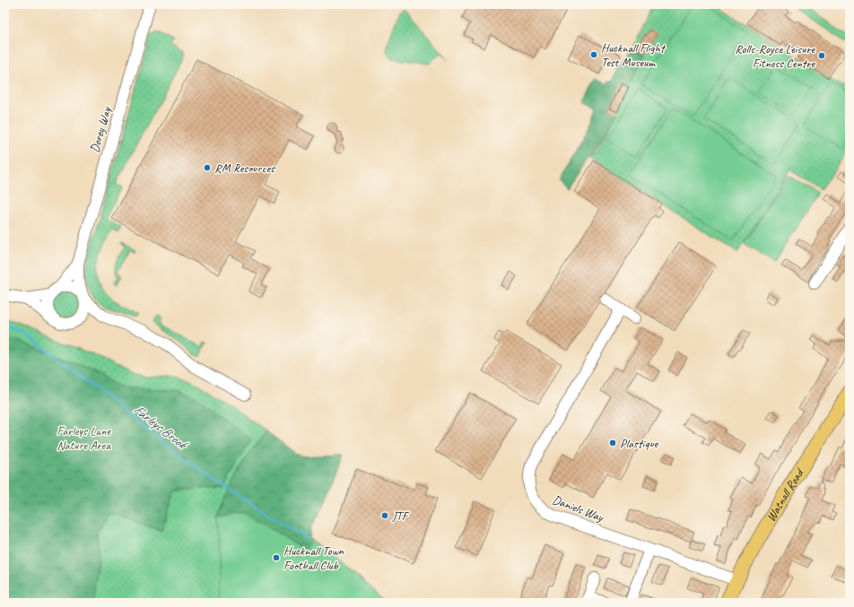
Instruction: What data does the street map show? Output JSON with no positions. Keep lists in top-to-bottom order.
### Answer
{
  "streets": {
    "main road": ["Watnall Road"],
    "street": ["Dorey Way", "Daniels Way"]
  },
  "crossings": [
    ["Watnall Road", "Daniels Way"]
  ],
  "water": ["Farleys Brook"],
  "parks": ["Farleys Lane Nature Area"],
  "places": [
    "Hucknall Flight Test Museum",
    "Rolls-Royce Leisure Fitness Centre",
    "RM Resources",
    "Plastique",
    "JTF",
    "Hucknall Town Football Club"
  ]
}
